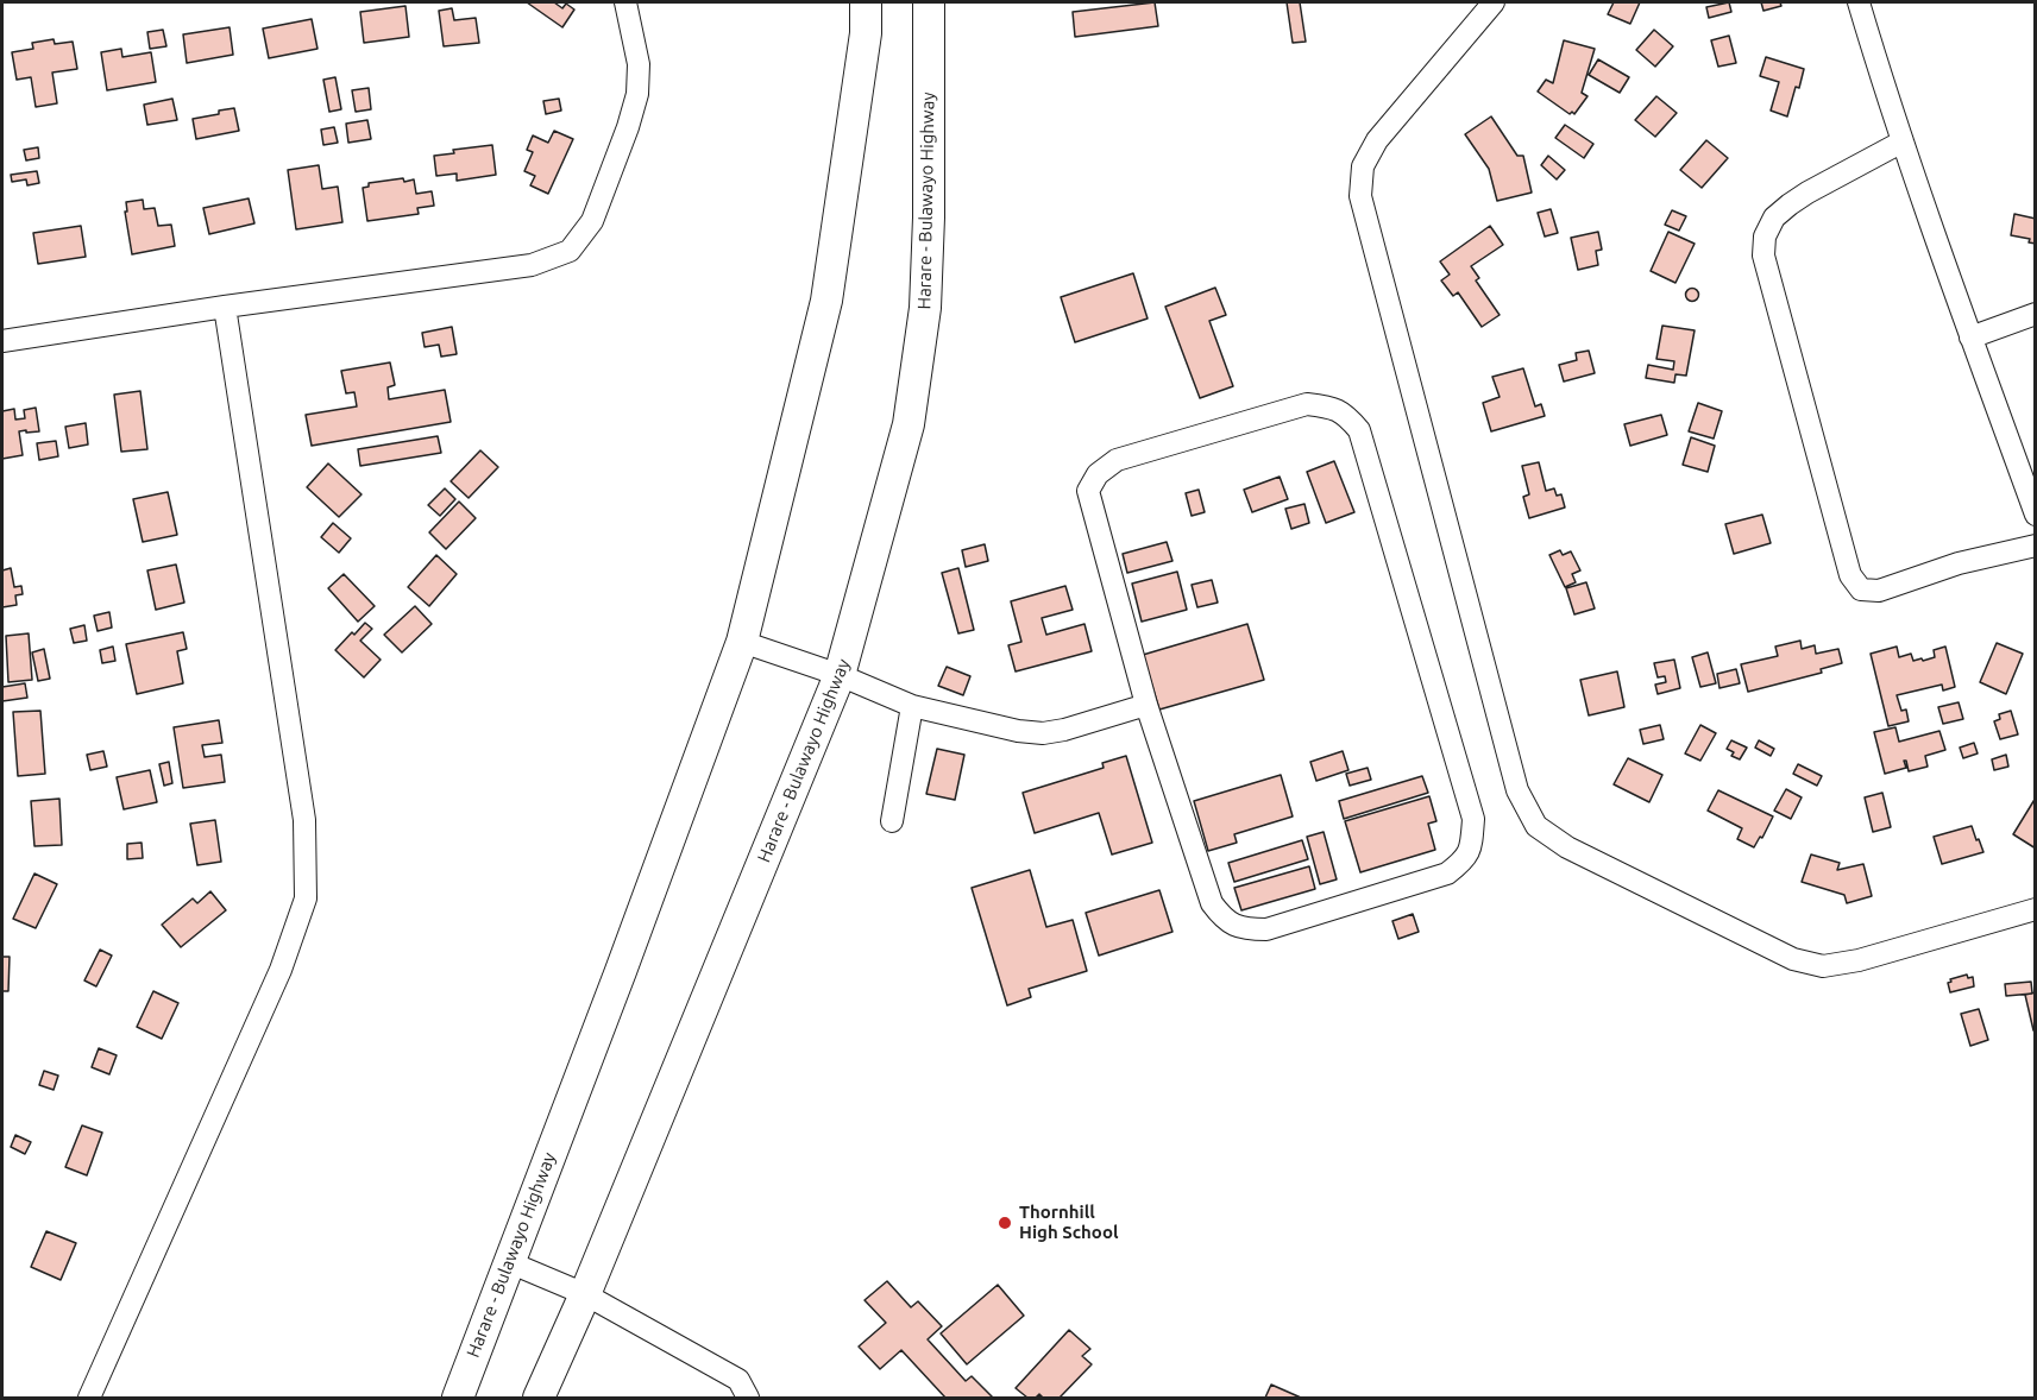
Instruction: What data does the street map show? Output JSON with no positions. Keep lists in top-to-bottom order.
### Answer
{
  "streets": {
    "highway": ["Harare - Bulawayo Highway"]
  },
  "places": ["Thornhill High School"]
}
